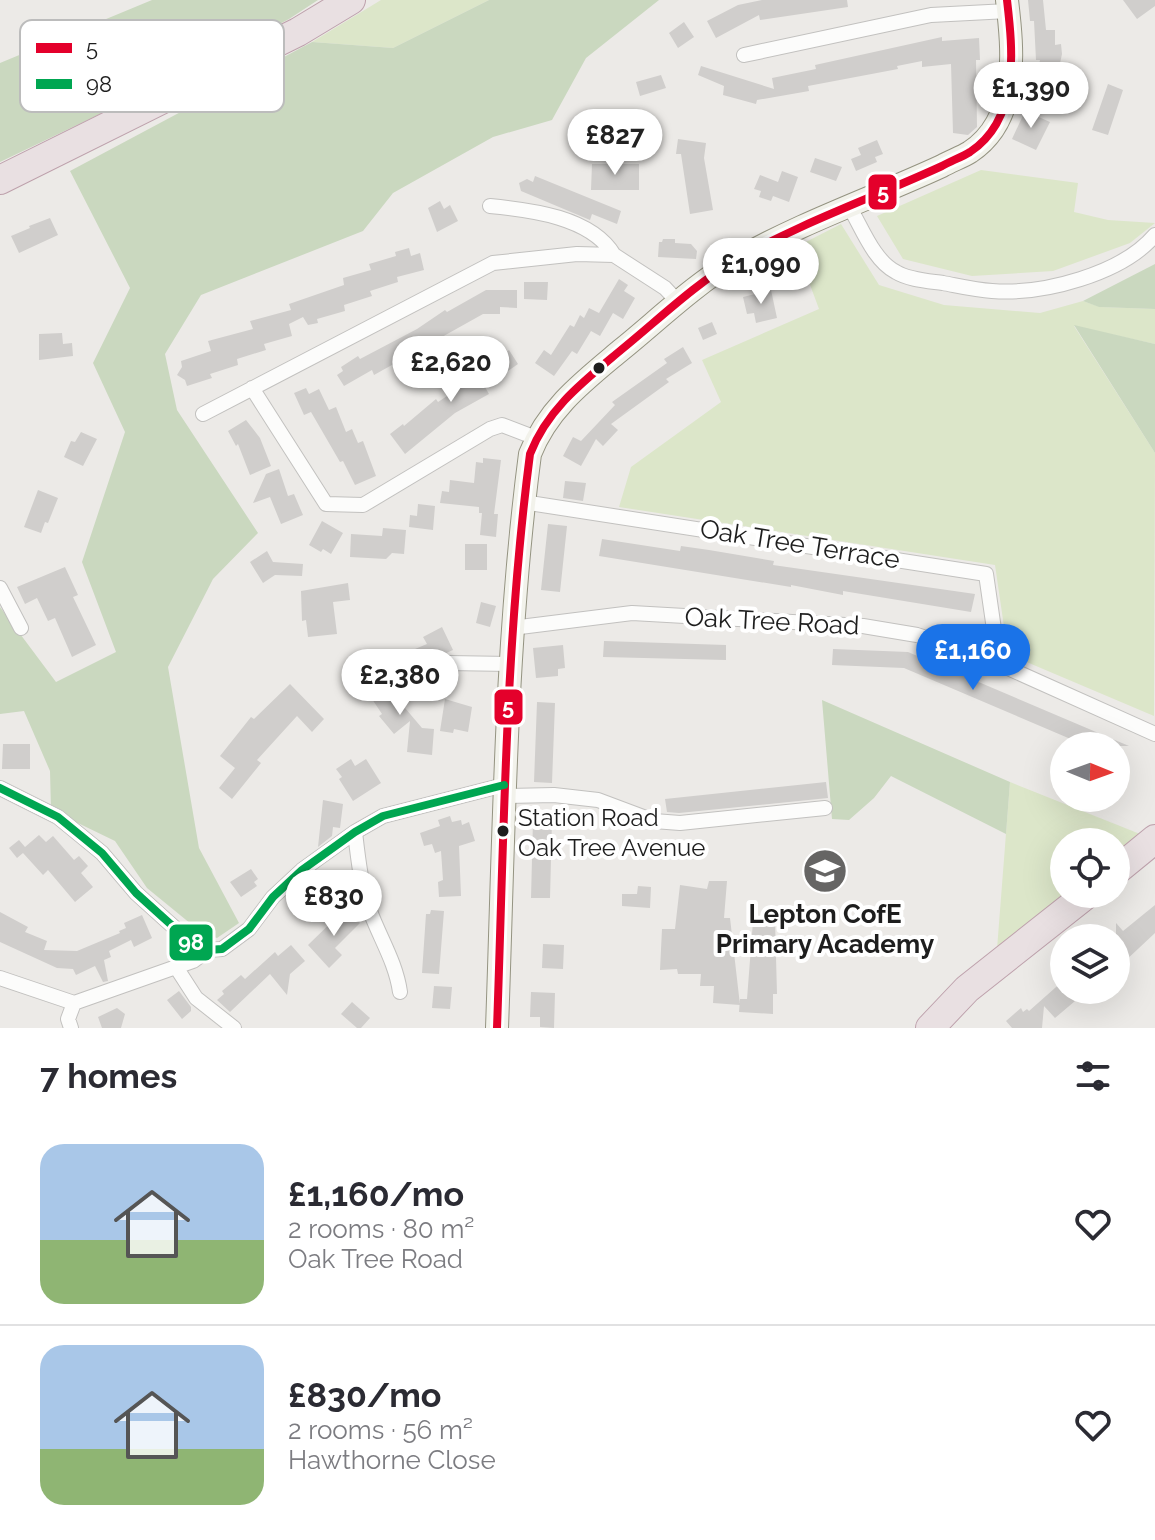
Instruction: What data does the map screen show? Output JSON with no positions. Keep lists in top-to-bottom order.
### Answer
{
  "streets": {
    "street": ["Oak Tree Terrace", "Oak Tree Road"]
  },
  "crossings": [
    ["Oak Tree Terrace", "Oak Tree Road"]
  ],
  "places": {
    "other": ["Station Road Oak Tree Avenue"],
    "school or university": ["Lepton CofE Primary Academy"]
  },
  "lines": ["transit line 5", "transit line 98"],
  "legend": ["5", "98"],
  "north": "right",
  "page": {
    "price": [
      "£1,390",
      "£827",
      "£1,090",
      "£2,620",
      "£1,160",
      "£2,380",
      "£830"
    ],
    "heading": "7 homes",
    "list": [
      {
        "name": "£1,160/mo",
        "note": "2 rooms · 80 m² · Oak Tree Road"
      },
      {
        "name": "£830/mo",
        "note": "2 rooms · 56 m² · Hawthorne Close"
      }
    ]
  }
}
